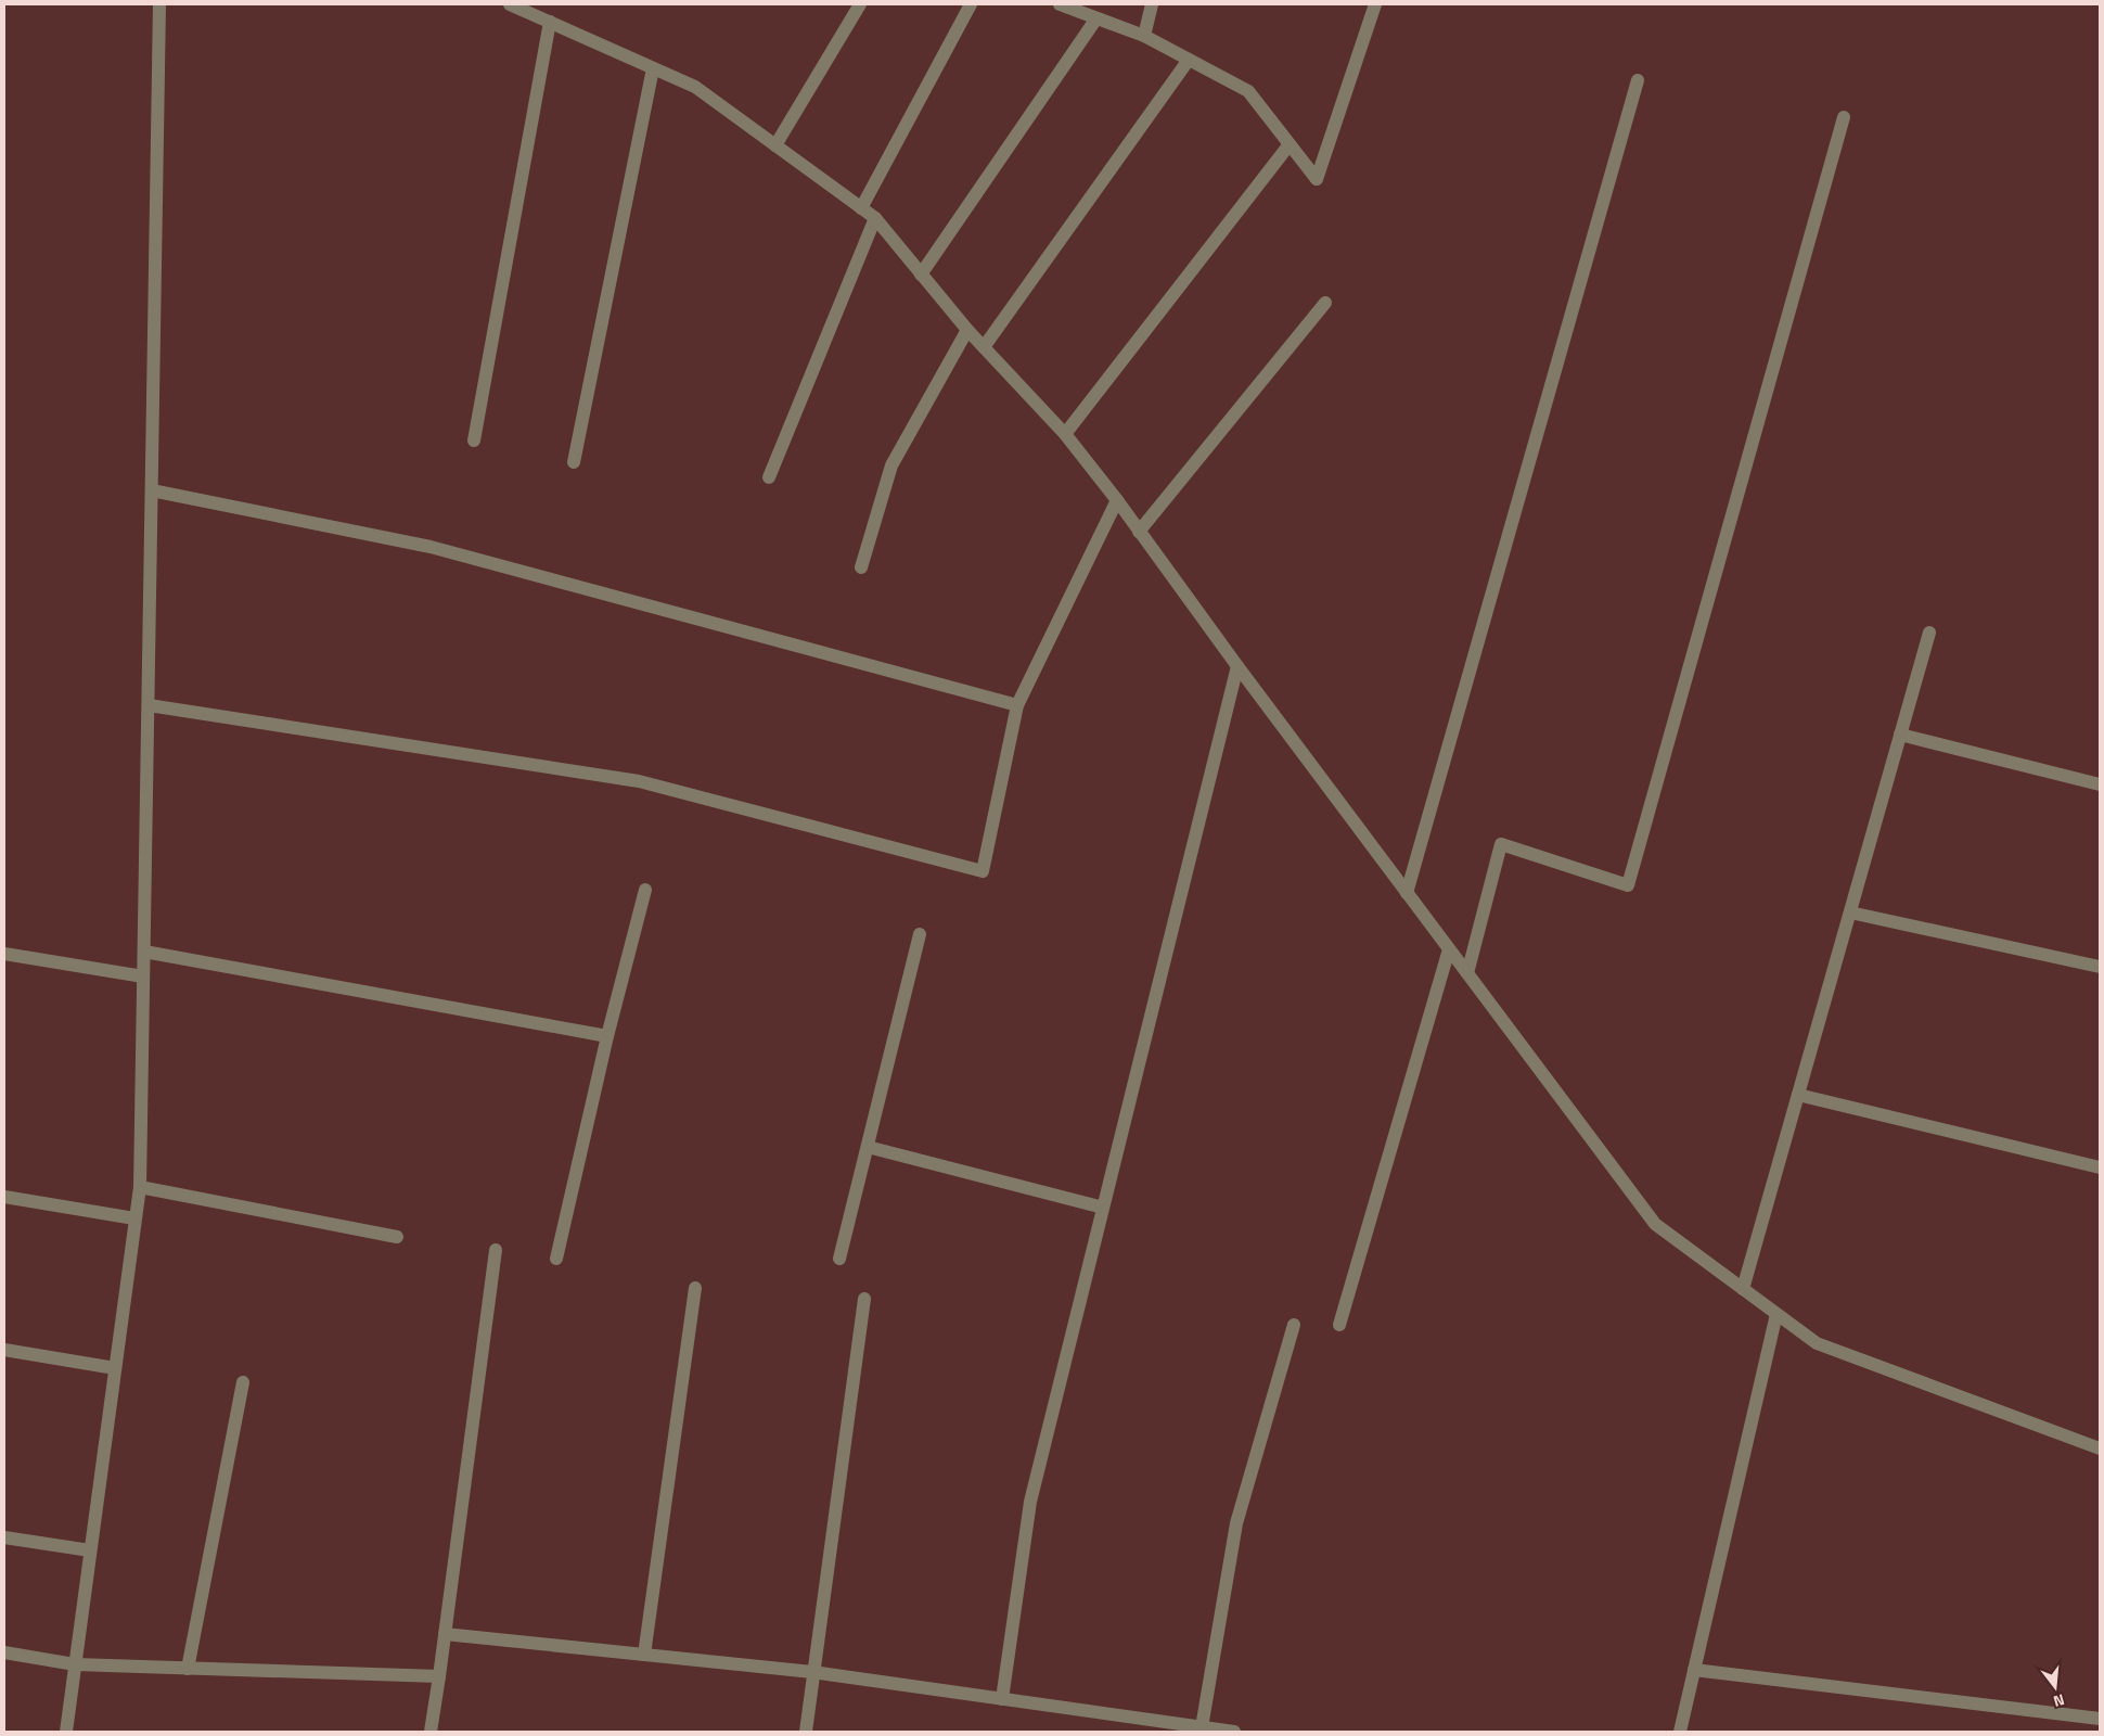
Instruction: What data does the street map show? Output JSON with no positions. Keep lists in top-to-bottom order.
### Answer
{
  "north": "bottom"
}
